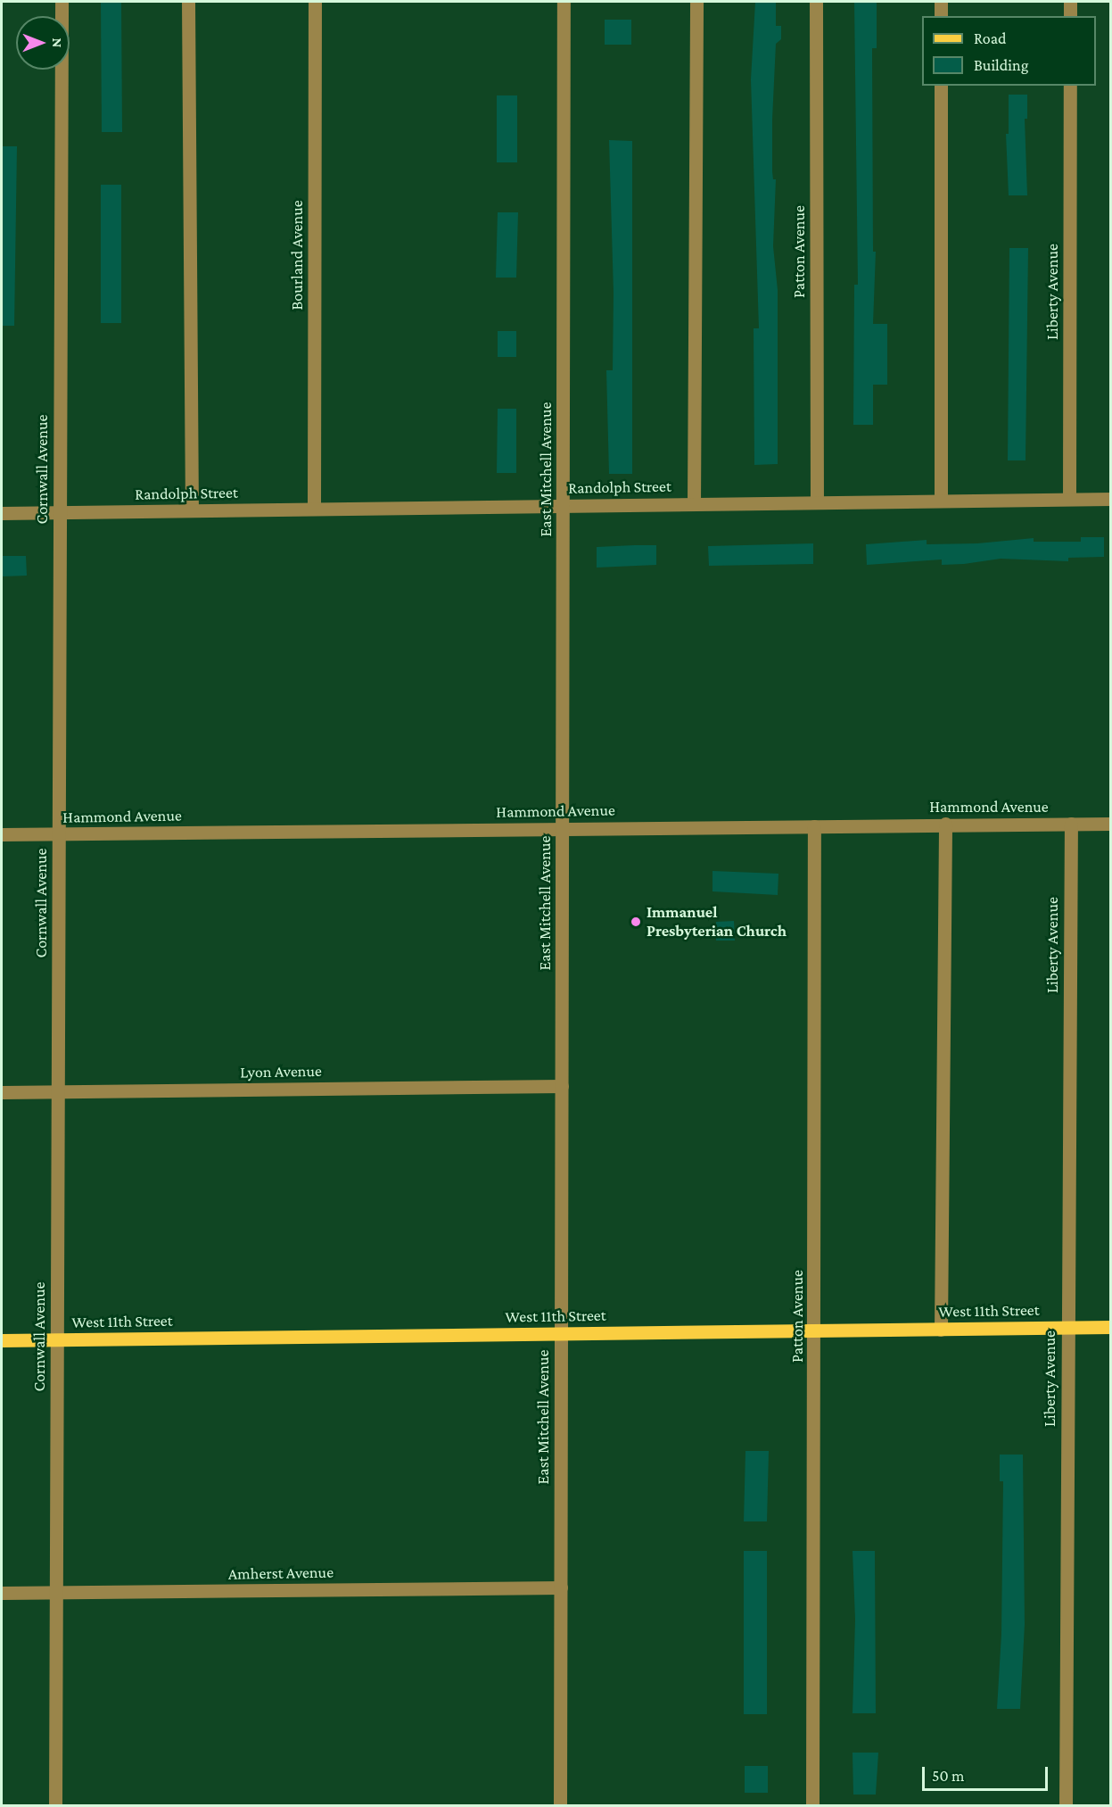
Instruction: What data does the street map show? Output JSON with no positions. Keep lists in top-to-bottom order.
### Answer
{
  "streets": {
    "main road": ["West 11th Street"],
    "street": [
      "Patton Avenue",
      "Bourland Avenue",
      "Liberty Avenue",
      "Cornwall Avenue",
      "East Mitchell Avenue",
      "Randolph Street",
      "Hammond Avenue",
      "Lyon Avenue",
      "Amherst Avenue"
    ]
  },
  "crossings": [
    ["Patton Avenue", "Randolph Street"],
    ["Patton Avenue", "Hammond Avenue"],
    ["Patton Avenue", "West 11th Street"],
    ["Bourland Avenue", "Randolph Street"],
    ["Liberty Avenue", "Randolph Street"],
    ["Liberty Avenue", "Hammond Avenue"],
    ["Liberty Avenue", "West 11th Street"],
    ["Cornwall Avenue", "Randolph Street"],
    ["Cornwall Avenue", "Hammond Avenue"],
    ["Cornwall Avenue", "Lyon Avenue"],
    ["Cornwall Avenue", "West 11th Street"],
    ["Cornwall Avenue", "Amherst Avenue"],
    ["East Mitchell Avenue", "Randolph Street"],
    ["East Mitchell Avenue", "Hammond Avenue"],
    ["East Mitchell Avenue", "Lyon Avenue"],
    ["East Mitchell Avenue", "West 11th Street"],
    ["East Mitchell Avenue", "Amherst Avenue"]
  ],
  "places": ["Immanuel Presbyterian Church"],
  "legend": ["Road", "Building"],
  "scale_bar": "50 m",
  "north": "right"
}
